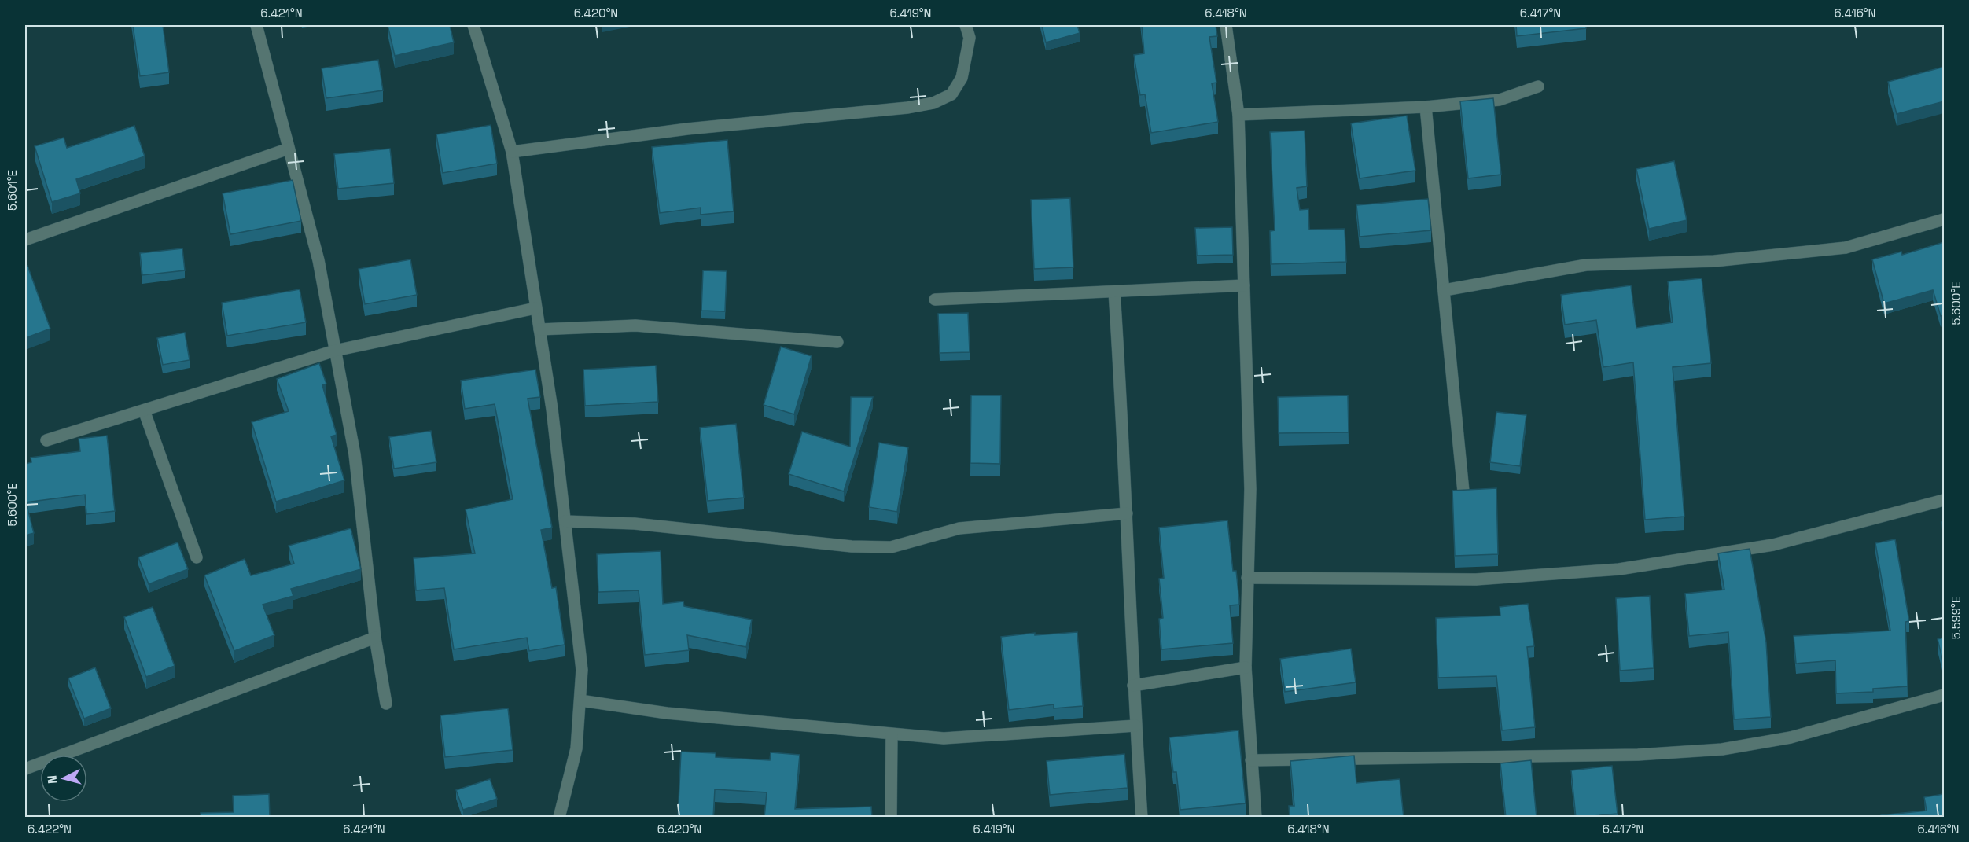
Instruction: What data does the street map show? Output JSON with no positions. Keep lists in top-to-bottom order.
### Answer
{
  "north": "left",
  "coordinates": [
    "6.421°N",
    "6.420°N",
    "6.419°N",
    "6.418°N",
    "6.417°N",
    "6.416°N",
    "5.601°E",
    "5.600°E",
    "5.599°E",
    "6.422°N"
  ]
}
